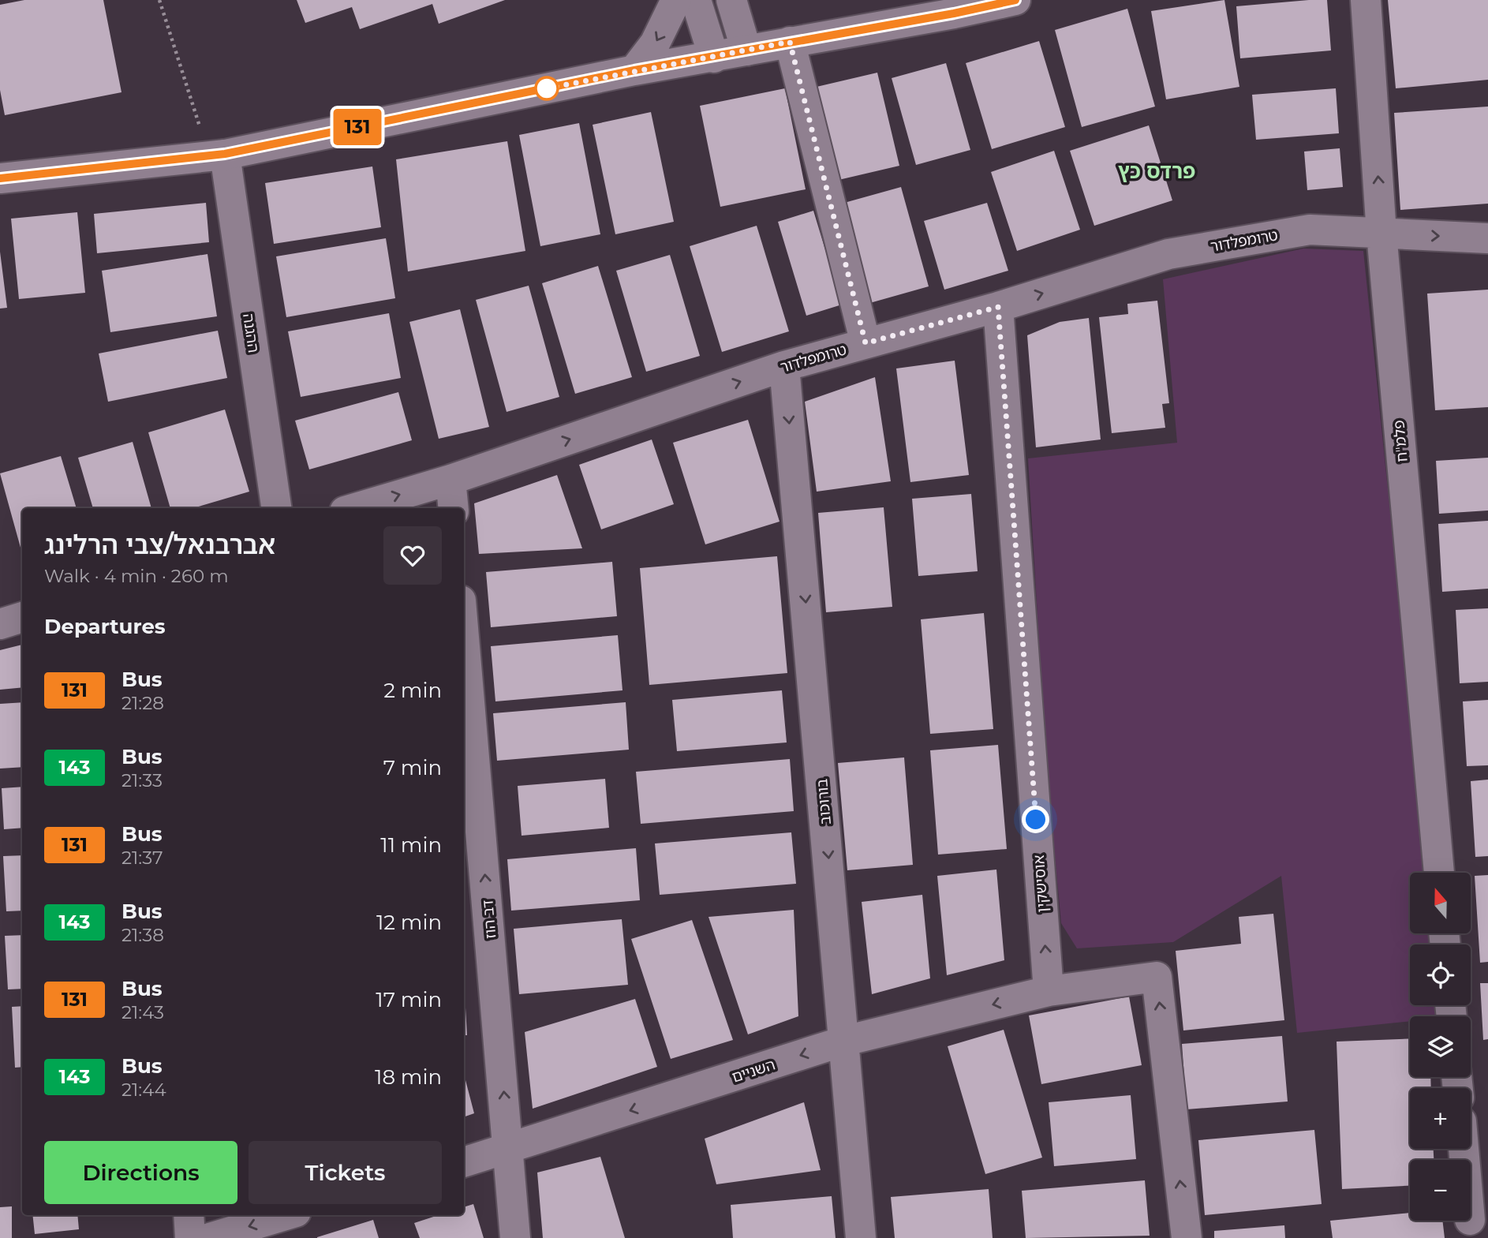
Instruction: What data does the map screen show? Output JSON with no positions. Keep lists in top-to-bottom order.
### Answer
{
  "streets": {
    "street": [
      "טרומפלדור",
      "ההגנה",
      "פלמ\"ח",
      "בורוכוב",
      "אוסישקין",
      "דב הוז",
      "השניים"
    ]
  },
  "crossings": [
    ["טרומפלדור", "פלמ\"ח"],
    ["טרומפלדור", "בורוכוב"],
    ["טרומפלדור", "אוסישקין"],
    ["בורוכוב", "השניים"],
    ["אוסישקין", "השניים"],
    ["דב הוז", "השניים"]
  ],
  "one_way": [
    "טרומפלדור",
    "בורוכוב",
    "אוסישקין",
    "דב הוז",
    "השניים"
  ],
  "districts": ["פרדס כץ"],
  "lines": ["bus line 131"],
  "north": "top",
  "page": {
    "on_map": "131",
    "heading": [
      ["אברבנאל/צבי הרלינג", "Walk · 4 min · 260 m"],
      "Departures"
    ],
    "list": [
      {
        "mark": "131",
        "name": "Bus",
        "note": "21:28",
        "value": "2 min"
      },
      {
        "mark": "143",
        "name": "Bus",
        "note": "21:33",
        "value": "7 min"
      },
      {
        "mark": "131",
        "name": "Bus",
        "note": "21:37",
        "value": "11 min"
      },
      {
        "mark": "143",
        "name": "Bus",
        "note": "21:38",
        "value": "12 min"
      },
      {
        "mark": "131",
        "name": "Bus",
        "note": "21:43",
        "value": "17 min"
      },
      {
        "mark": "143",
        "name": "Bus",
        "note": "21:44",
        "value": "18 min"
      }
    ],
    "map_buttons": ["+", "−"],
    "buttons": ["Directions", "Tickets"]
  }
}
